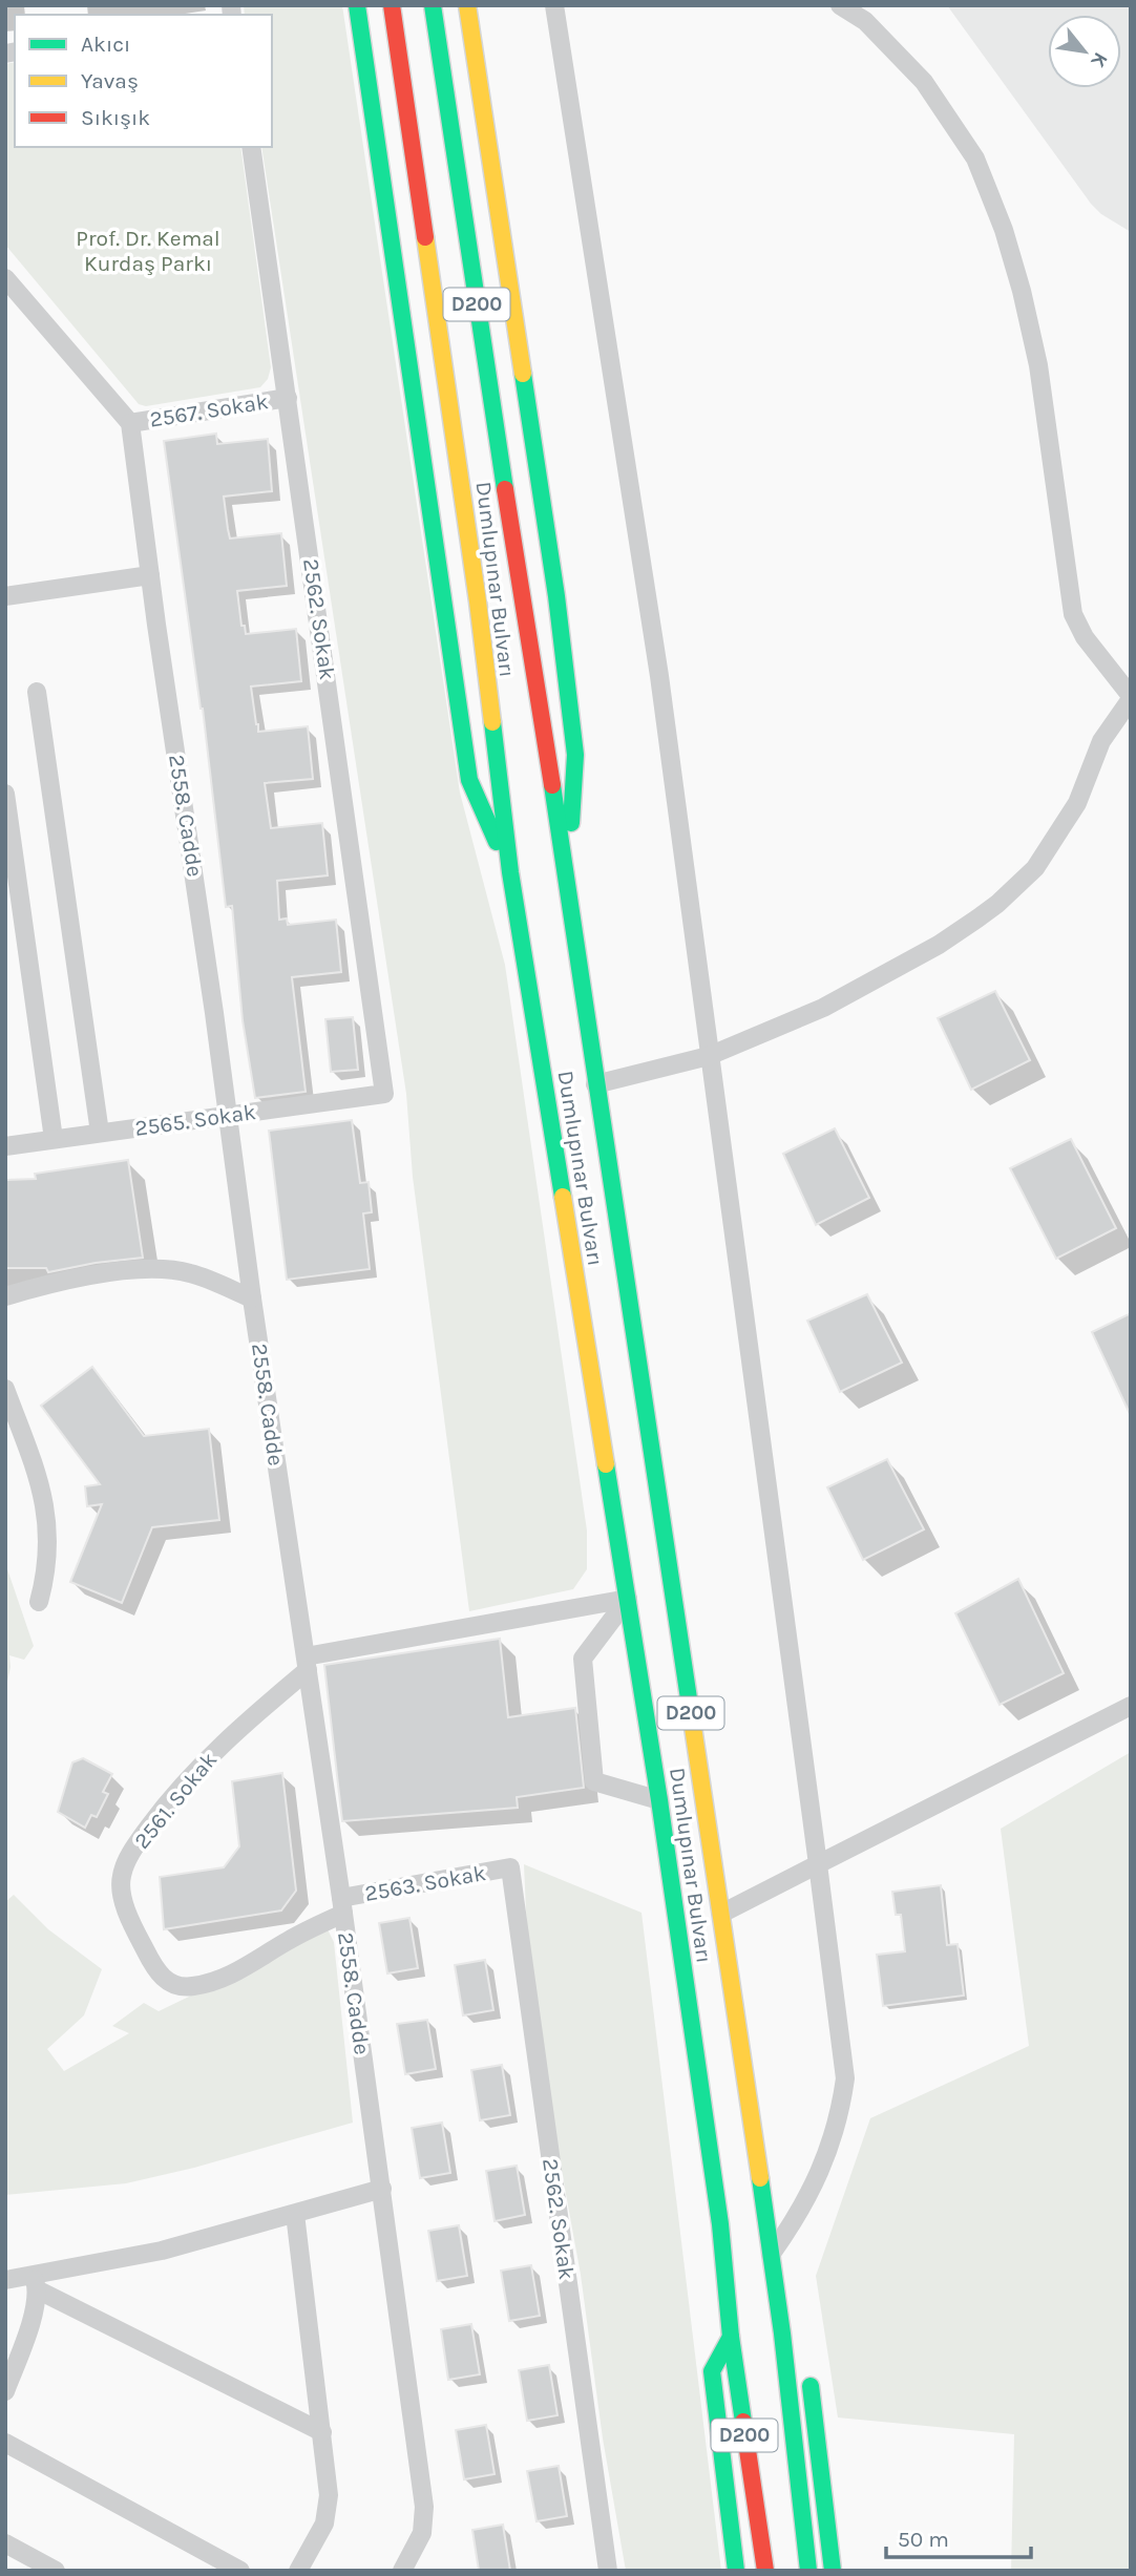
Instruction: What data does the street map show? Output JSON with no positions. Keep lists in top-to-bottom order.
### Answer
{
  "streets": {
    "highway": ["D200", "Dumlupınar Bulvarı"],
    "street": [
      "2567. Sokak",
      "2562. Sokak",
      "2558. Cadde",
      "2565. Sokak",
      "2561. Sokak",
      "2563. Sokak"
    ]
  },
  "crossings": [
    ["2567. Sokak", "2562. Sokak"],
    ["2567. Sokak", "2558. Cadde"],
    ["2562. Sokak", "2565. Sokak"],
    ["2562. Sokak", "2563. Sokak"],
    ["2558. Cadde", "2565. Sokak"],
    ["2558. Cadde", "2561. Sokak"],
    ["2558. Cadde", "2563. Sokak"],
    ["2561. Sokak", "2563. Sokak"]
  ],
  "parks": ["Prof. Dr. Kemal Kurdaş Parkı"],
  "legend": ["Akıcı", "Yavaş", "Sıkışık"],
  "scale_bar": "50 m",
  "north": "bottom right"
}
